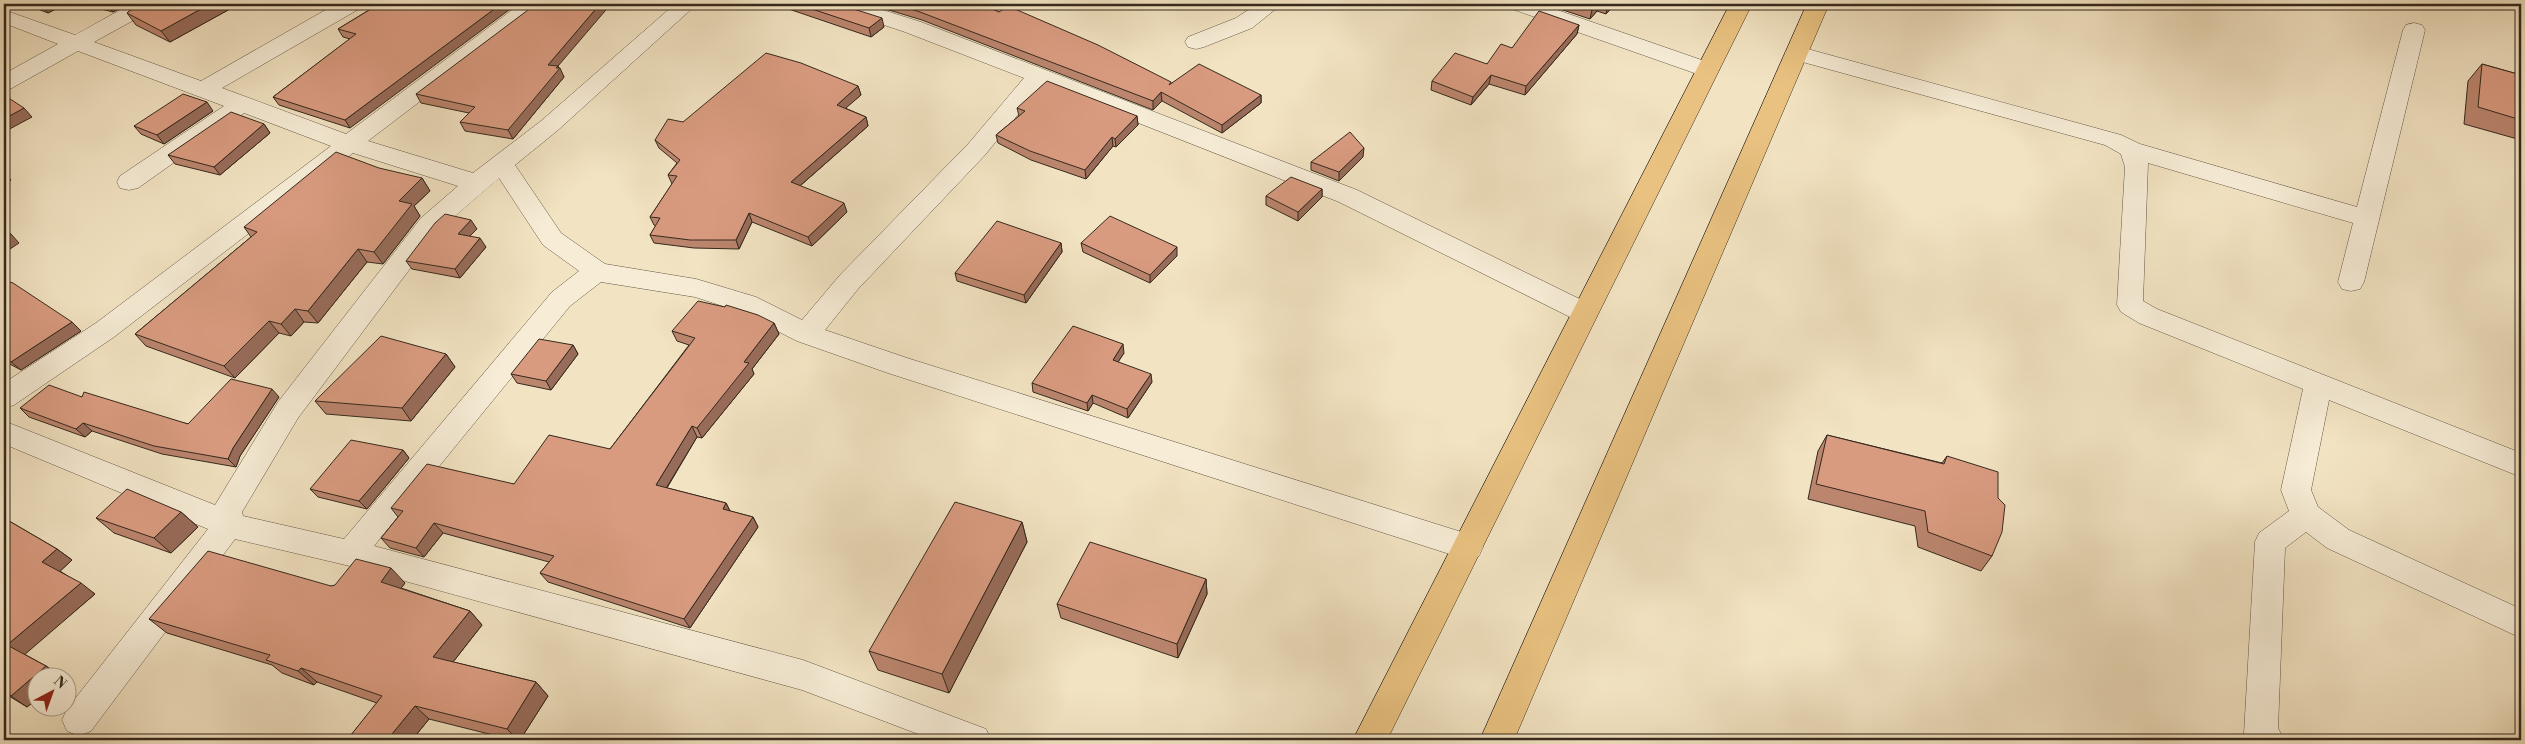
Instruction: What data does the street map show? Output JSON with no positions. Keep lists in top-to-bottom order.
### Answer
{
  "north": "top right"
}
